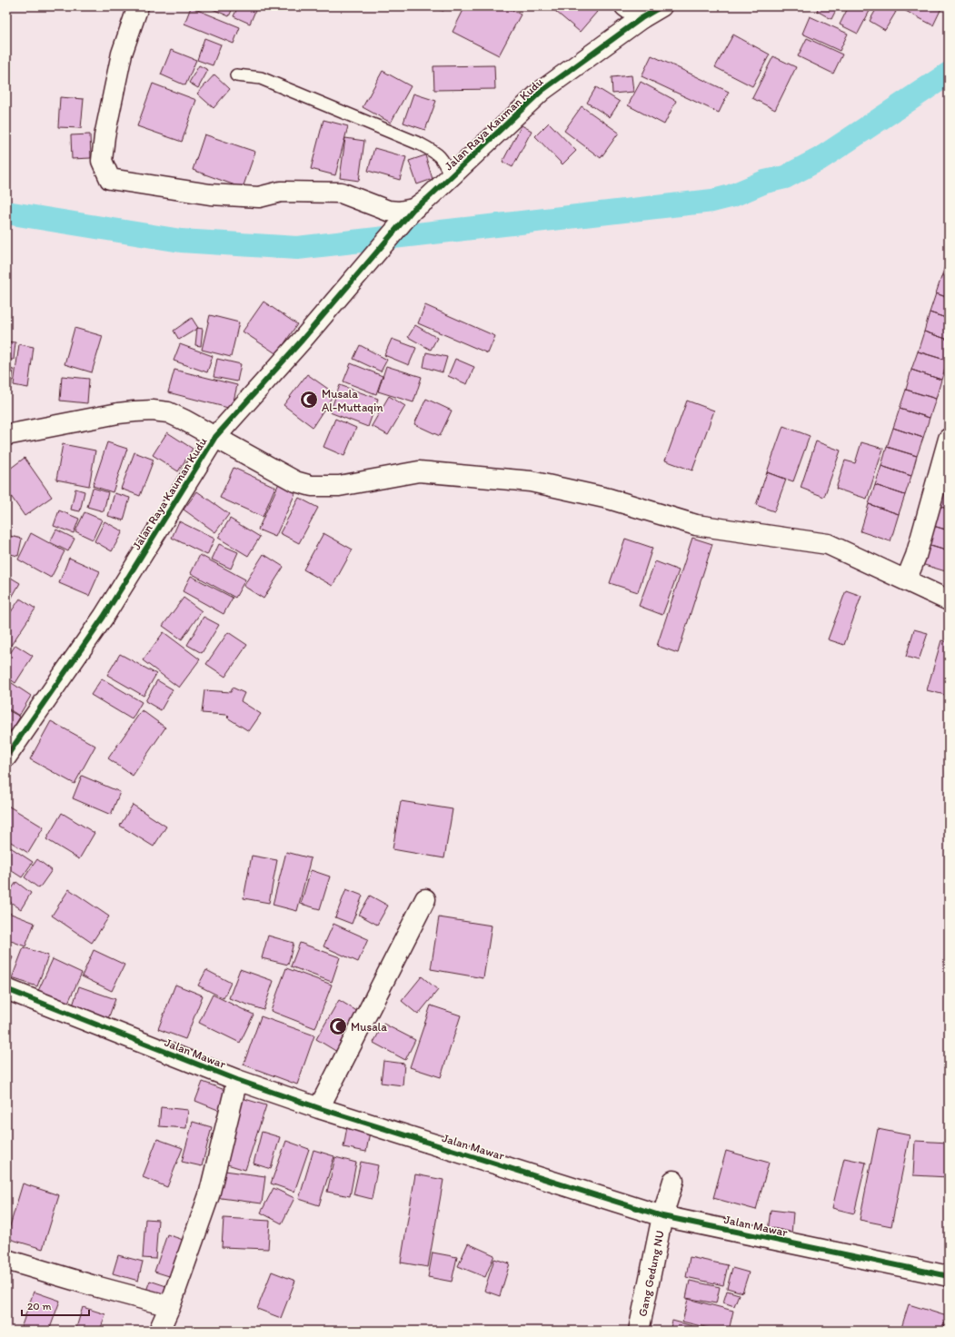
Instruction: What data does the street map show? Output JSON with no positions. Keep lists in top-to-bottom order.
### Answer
{
  "streets": {
    "street": ["Jalan Raya Kauman Kudu", "Jalan Mawar", "Gang Gedung NU"]
  },
  "crossings": [
    ["Jalan Mawar", "Gang Gedung NU"]
  ],
  "places": {
    "mosque": ["Musala Al-Muttaqin", "Musala"]
  },
  "scale_bar": "20 m"
}
